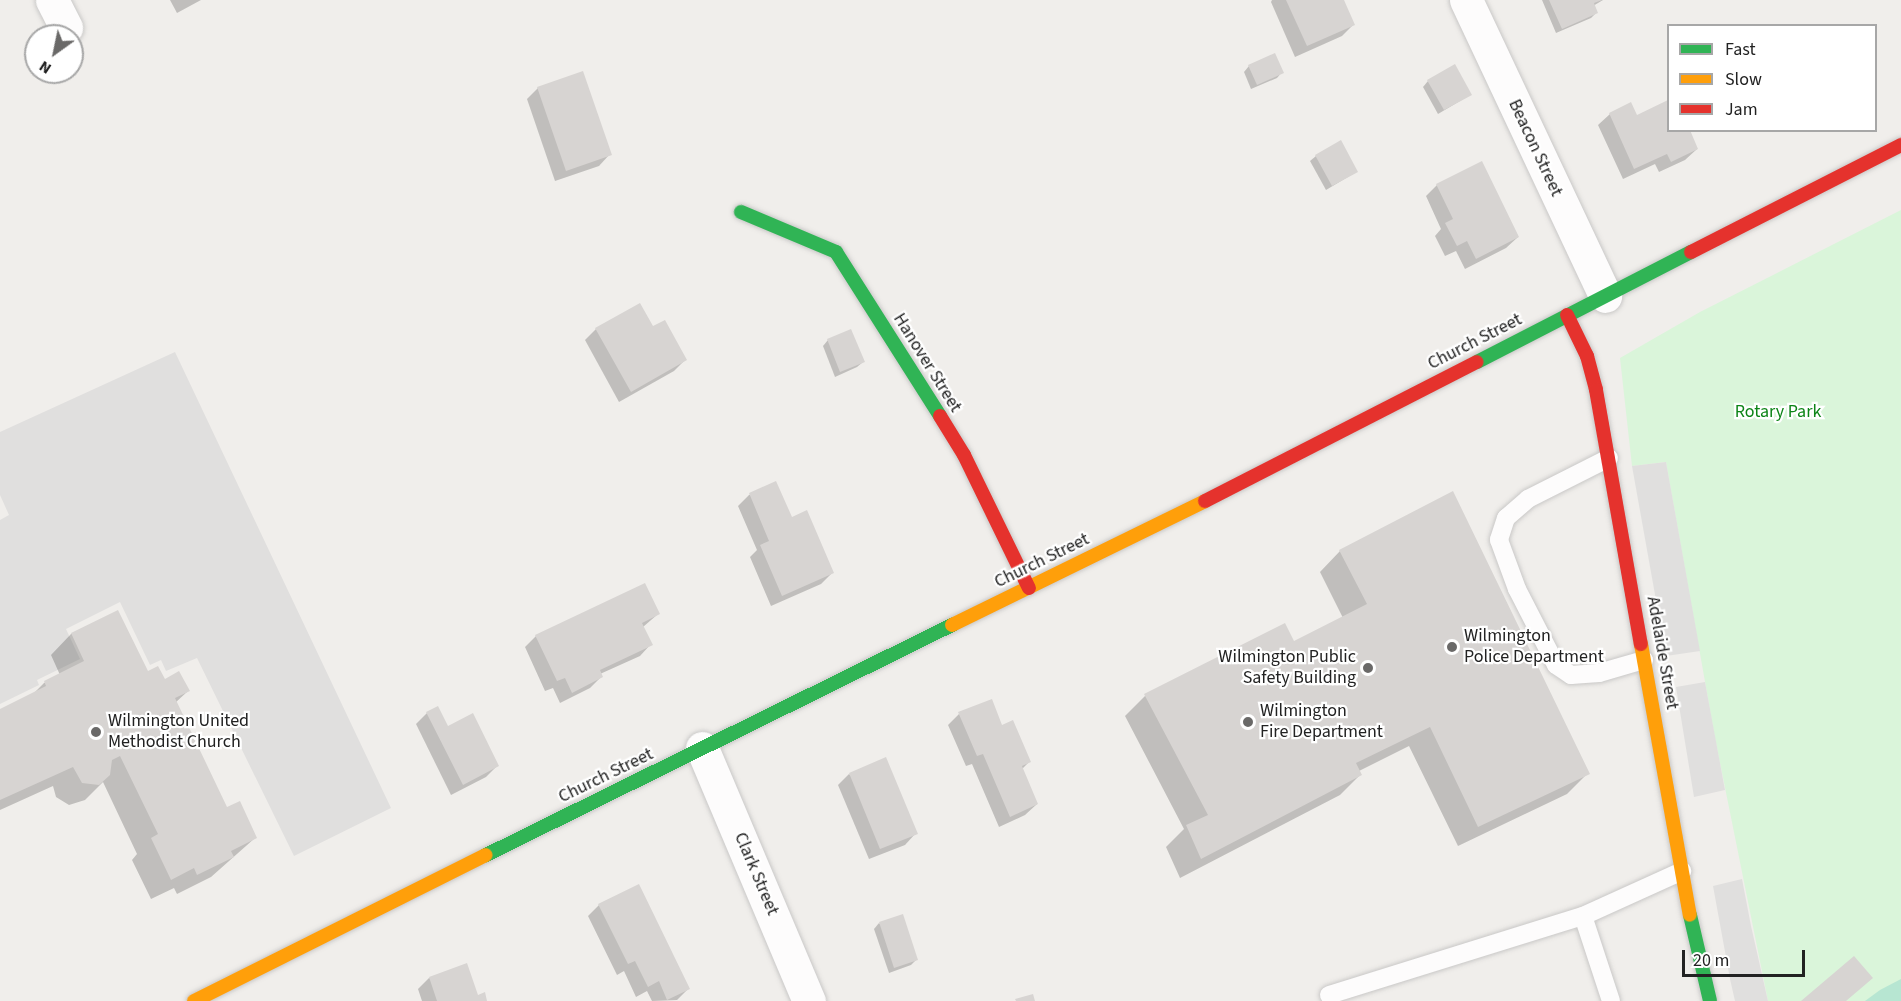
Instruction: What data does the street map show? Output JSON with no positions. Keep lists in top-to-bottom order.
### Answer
{
  "streets": {
    "main road": ["Church Street", "Hanover Street", "Adelaide Street"],
    "street": ["Beacon Street", "Clark Street"]
  },
  "crossings": [
    ["Beacon Street", "Church Street"],
    ["Church Street", "Hanover Street"],
    ["Church Street", "Adelaide Street"],
    ["Church Street", "Clark Street"]
  ],
  "parks": ["Rotary Park"],
  "places": [
    "Wilmington Police Department",
    "Wilmington Public Safety Building",
    "Wilmington Fire Department",
    "Wilmington United Methodist Church"
  ],
  "legend": ["Fast", "Slow", "Jam"],
  "scale_bar": "20 m",
  "north": "bottom left"
}
